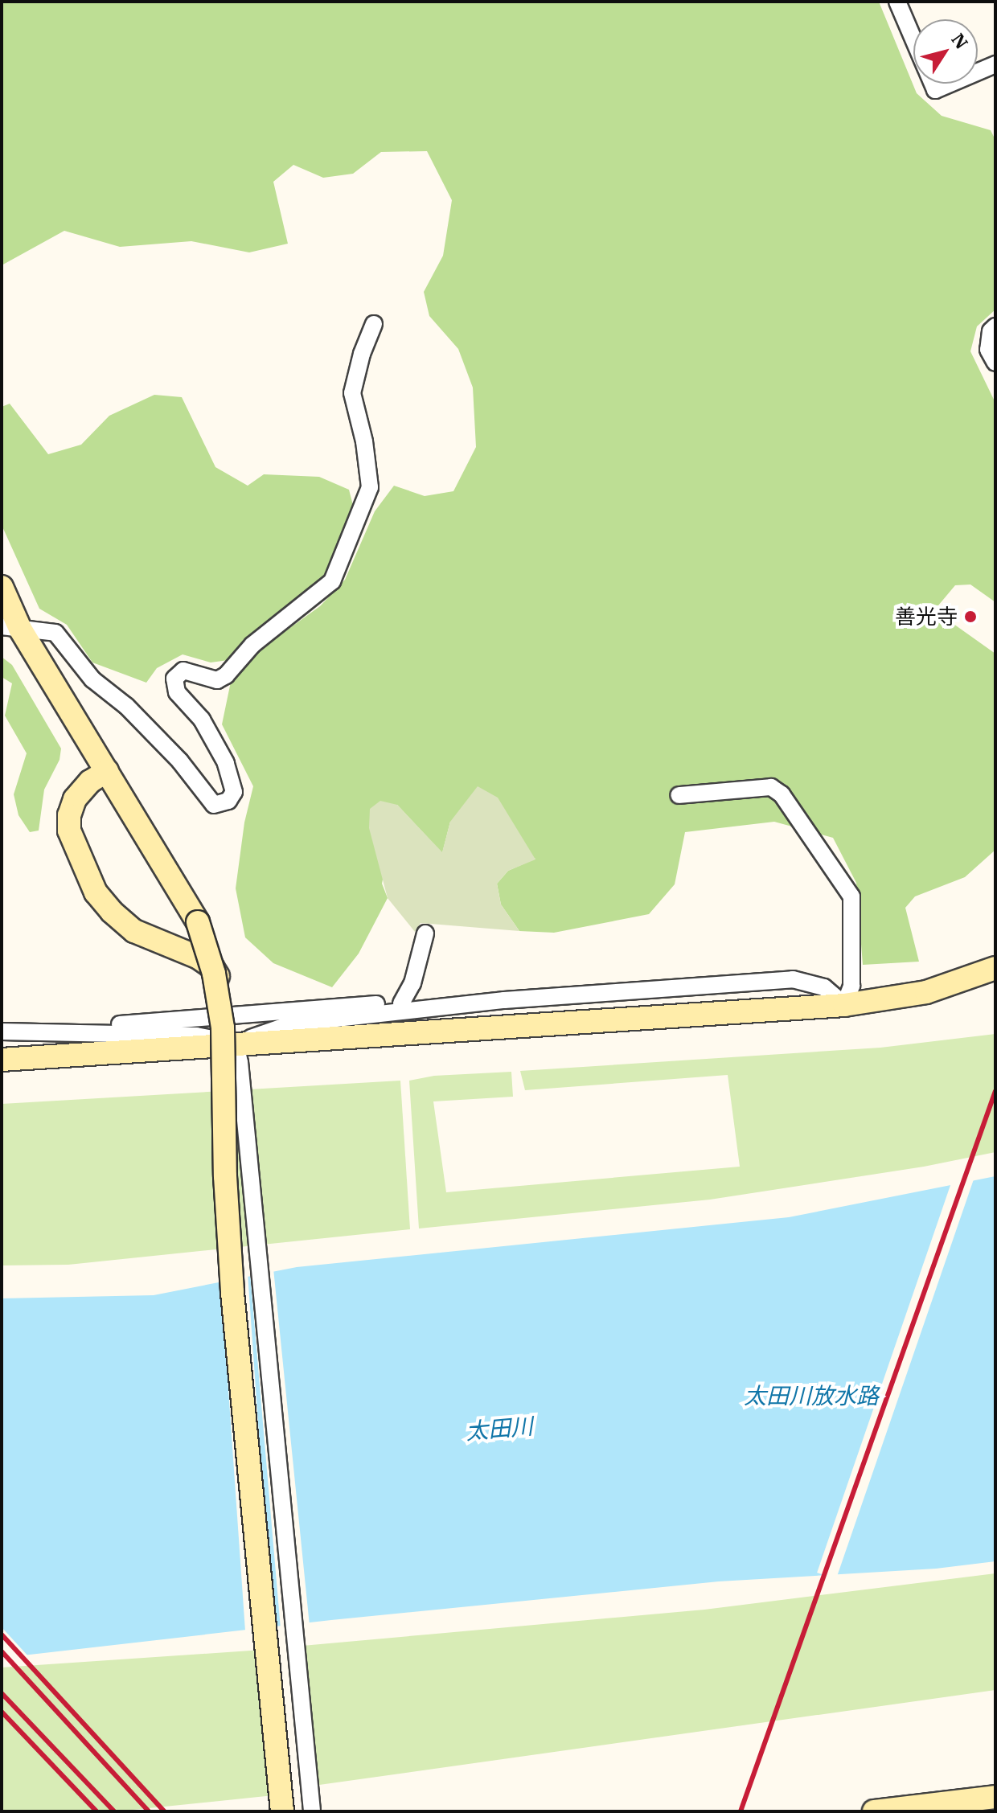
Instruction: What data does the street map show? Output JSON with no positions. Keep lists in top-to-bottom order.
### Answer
{
  "water": ["太田川放水路", "太田川"],
  "places": ["善光寺"],
  "north": "top right"
}
